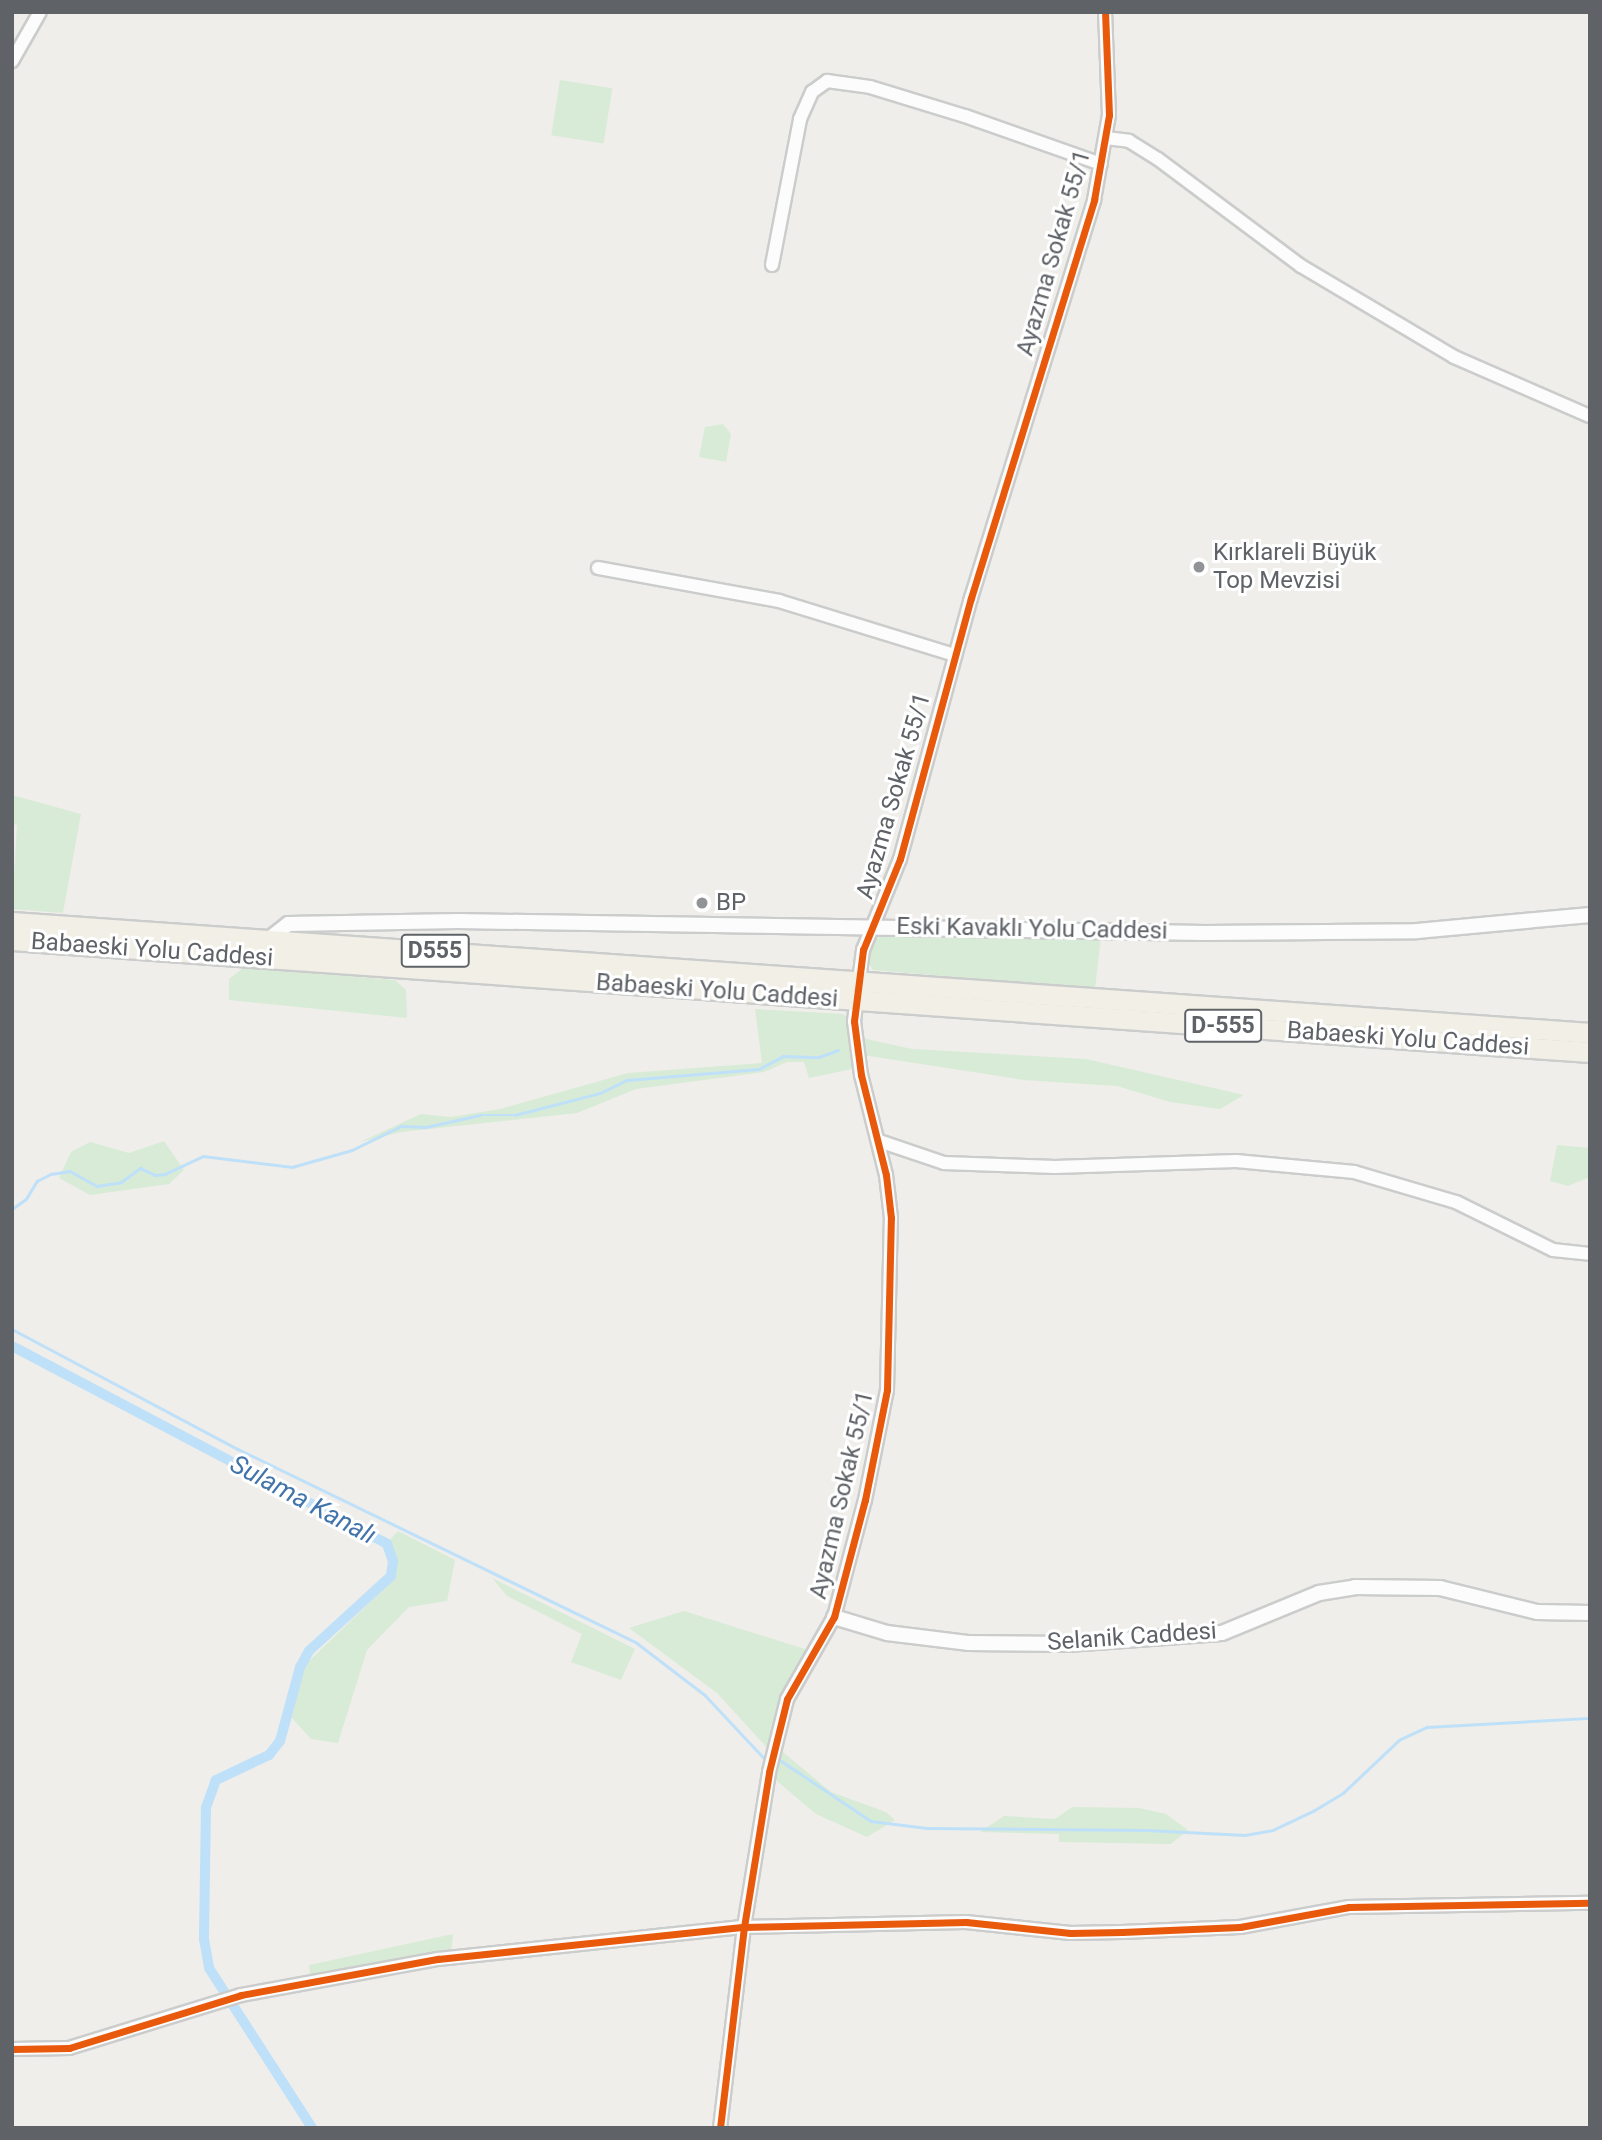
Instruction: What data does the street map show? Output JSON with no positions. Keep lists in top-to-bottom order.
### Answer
{
  "streets": {
    "highway": ["Babaeski Yolu Caddesi", "D555", "D-555"],
    "street": ["Ayazma Sokak 55/1", "Eski Kavaklı Yolu Caddesi", "Selanik Caddesi"]
  },
  "crossings": [
    ["Ayazma Sokak 55/1", "Eski Kavaklı Yolu Caddesi"],
    ["Ayazma Sokak 55/1", "Babaeski Yolu Caddesi"],
    ["Ayazma Sokak 55/1", "Selanik Caddesi"],
    ["Eski Kavaklı Yolu Caddesi", "Babaeski Yolu Caddesi"]
  ],
  "water": ["Sulama Kanalı"],
  "places": ["Kırklareli Büyük Top Mevzisi", "BP"]
}
